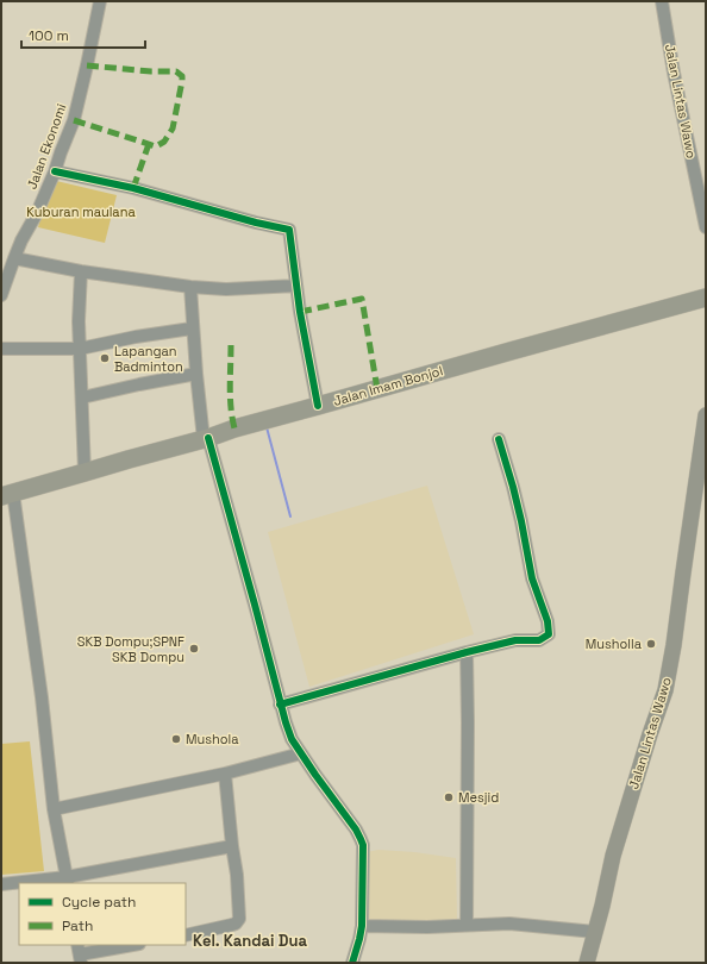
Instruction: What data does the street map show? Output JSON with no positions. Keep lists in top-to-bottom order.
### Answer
{
  "streets": {
    "highway": ["Jalan Imam Bonjol"],
    "main road": ["Jalan Lintas Wawo"],
    "street": ["Jalan Ekonomi"]
  },
  "districts": ["Kel. Kandai Dua"],
  "parks": ["Kuburan maulana"],
  "places": [
    "Lapangan Badminton",
    "Musholla",
    "SKB Dompu;SPNF SKB Dompu",
    "Mushola",
    "Mesjid"
  ],
  "legend": ["Cycle path", "Path"],
  "scale_bar": "100 m"
}
